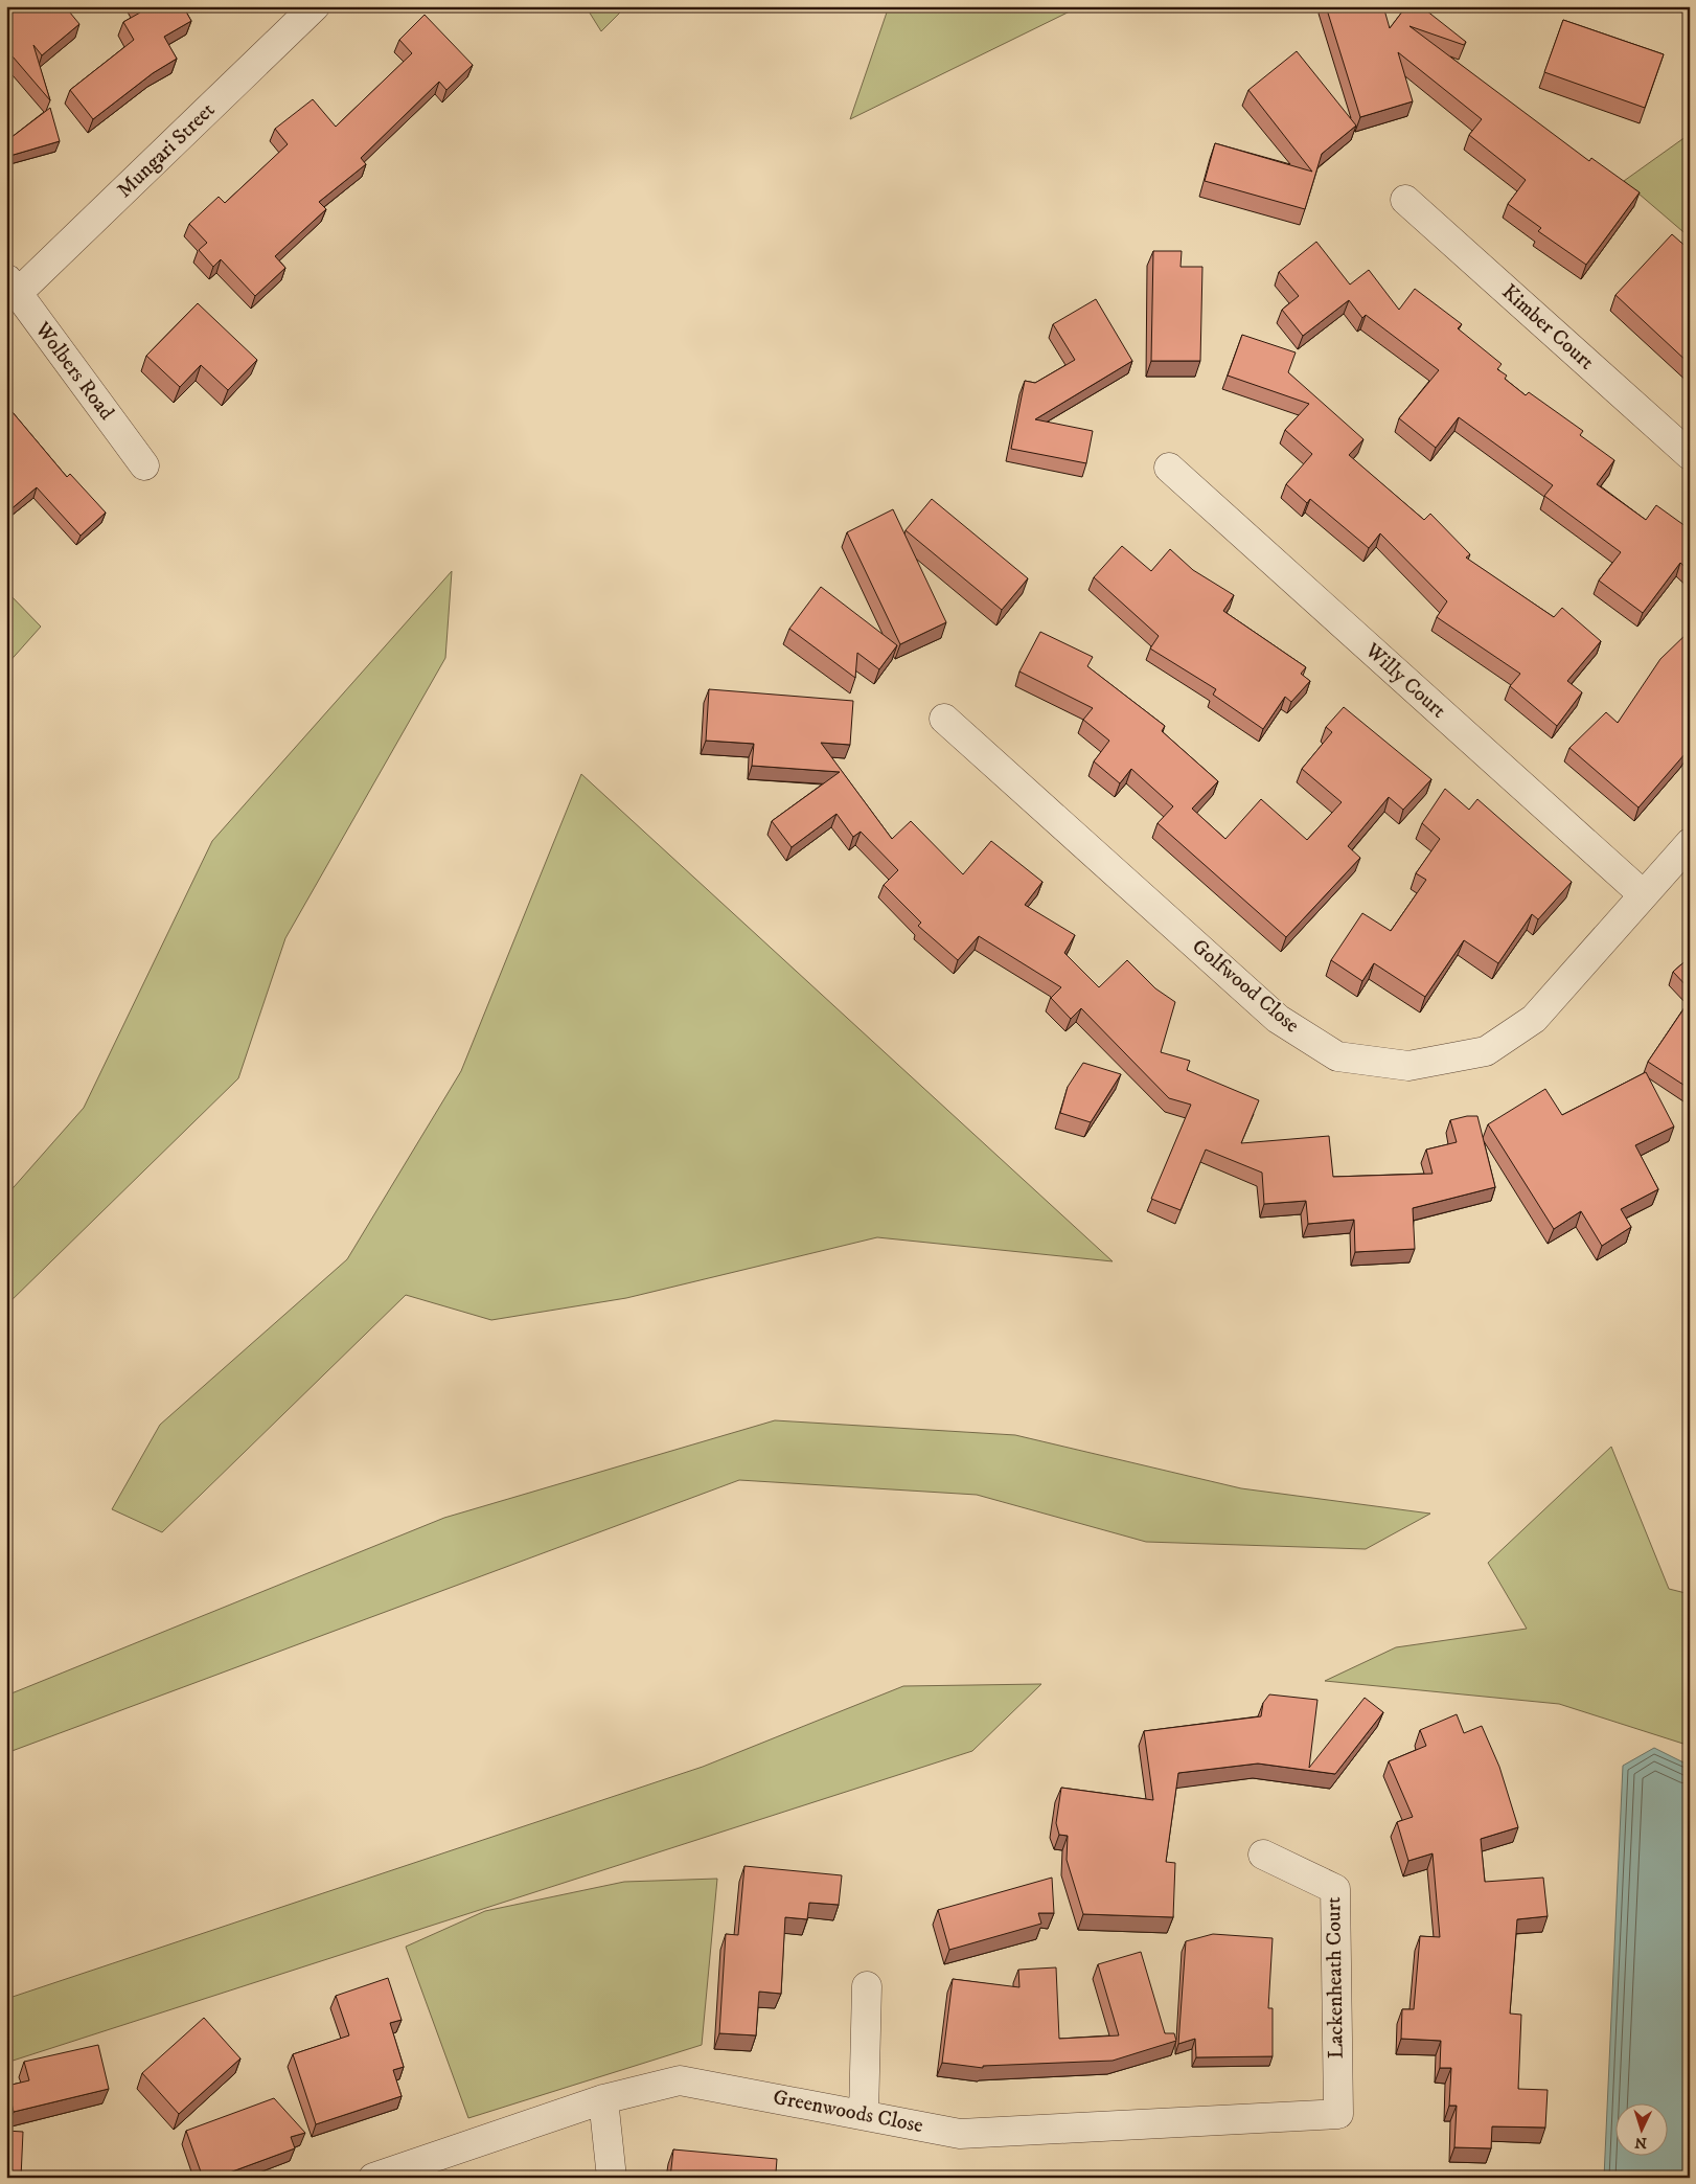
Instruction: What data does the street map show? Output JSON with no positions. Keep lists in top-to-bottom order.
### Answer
{
  "streets": {
    "street": [
      "Mungari Street",
      "Kimber Court",
      "Wolbers Road",
      "Willy Court",
      "Golfwood Close",
      "Lackenheath Court",
      "Greenwoods Close"
    ]
  },
  "crossings": [
    ["Mungari Street", "Wolbers Road"],
    ["Willy Court", "Golfwood Close"],
    ["Lackenheath Court", "Greenwoods Close"]
  ],
  "north": "bottom"
}
